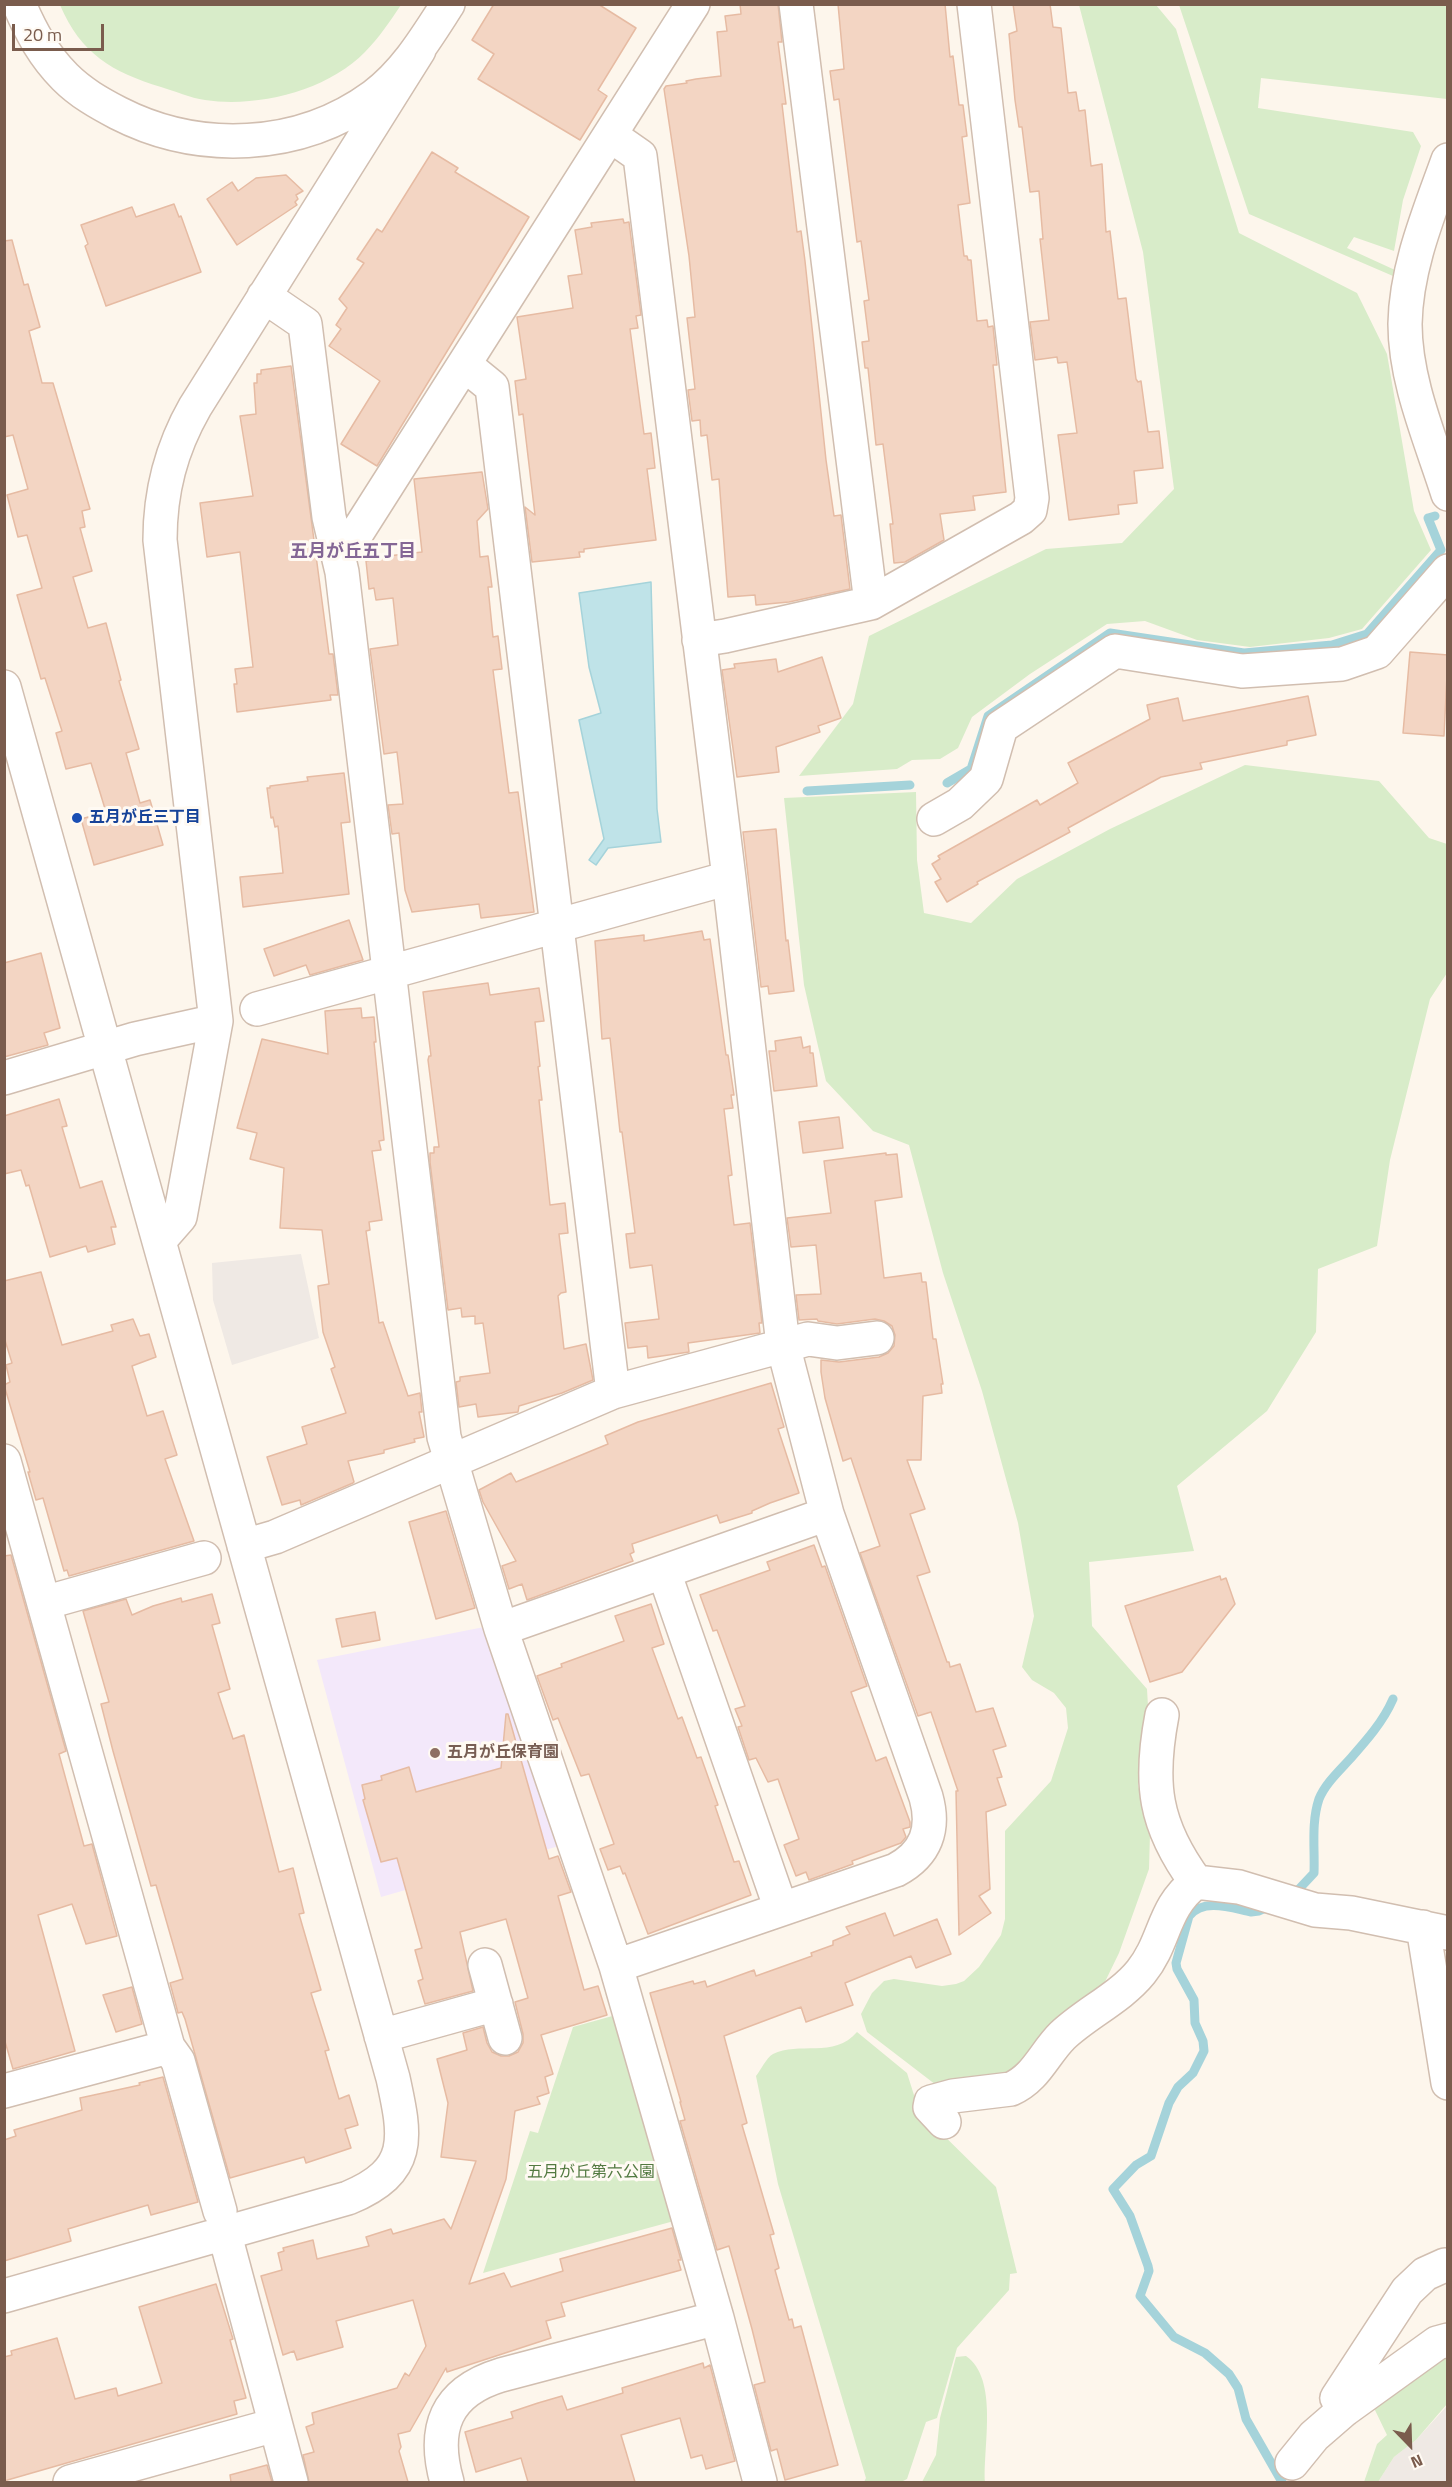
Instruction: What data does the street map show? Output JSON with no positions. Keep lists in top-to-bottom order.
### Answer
{
  "districts": ["五月が丘五丁目"],
  "parks": ["五月が丘第六公園"],
  "places": ["五月が丘三丁目", "五月が丘保育園"],
  "scale_bar": "20 m",
  "north": "bottom right"
}
